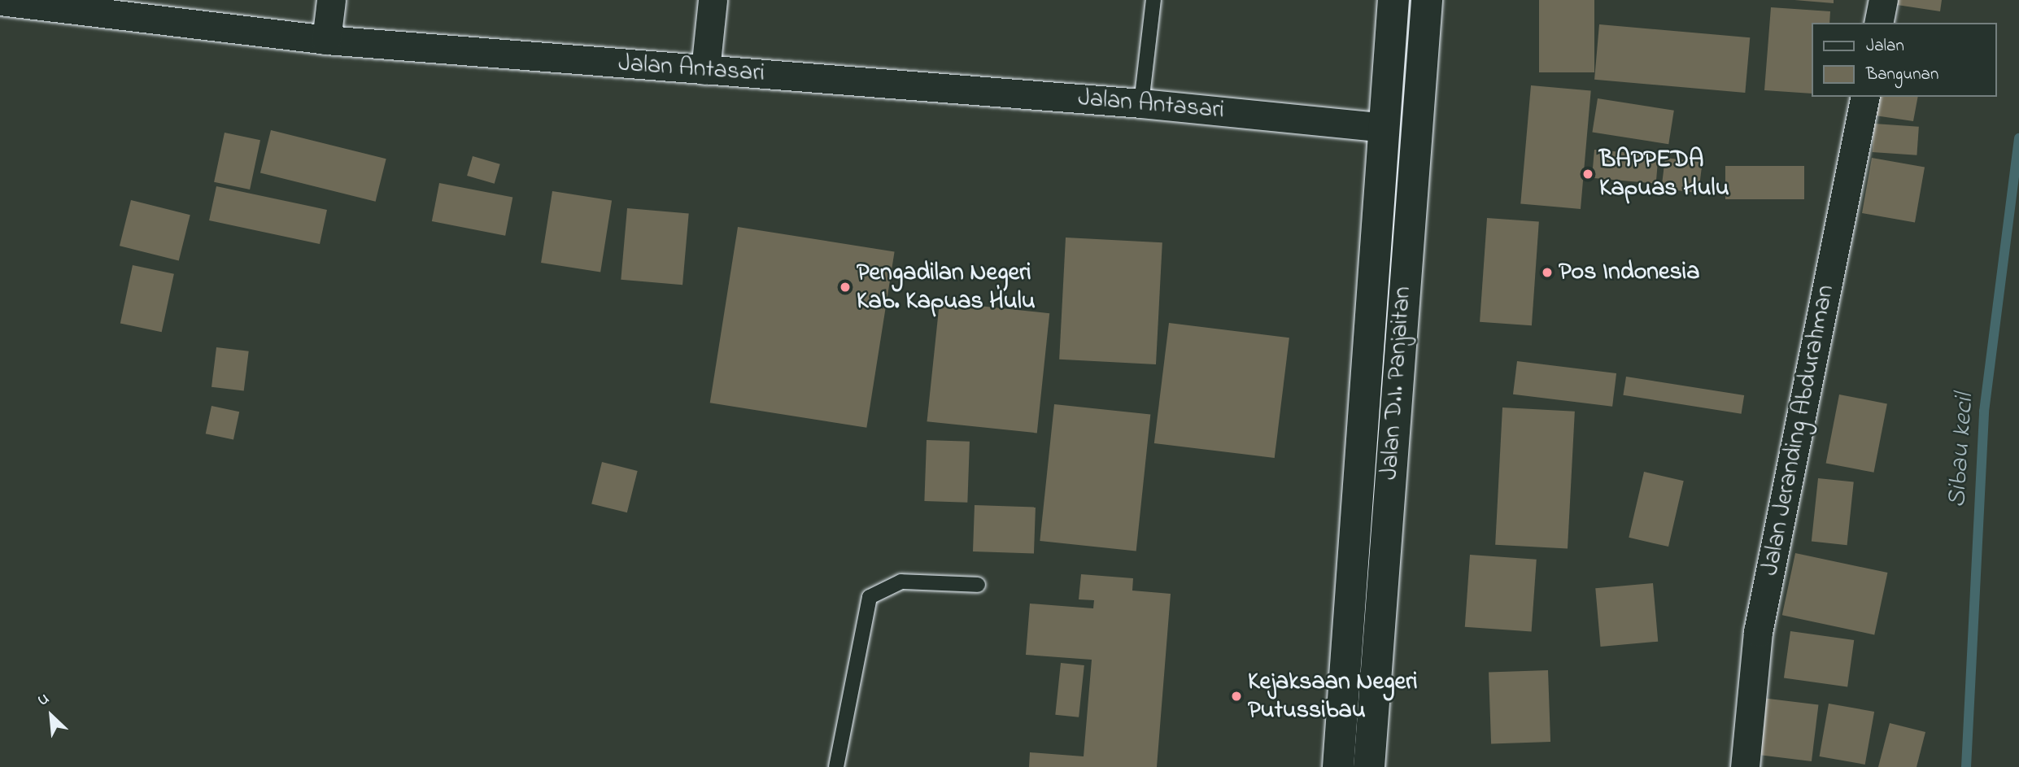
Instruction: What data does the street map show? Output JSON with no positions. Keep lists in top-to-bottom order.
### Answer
{
  "streets": {
    "highway": ["Jalan D.I. Panjaitan"],
    "street": ["Jalan Antasari", "Jalan Jeranding Abdurahman"]
  },
  "crossings": [
    ["Jalan Antasari", "Jalan D.I. Panjaitan"]
  ],
  "water": ["Sibau kecil"],
  "places": [
    "BAPPEDA Kapuas Hulu",
    "Pos Indonesia",
    "Pengadilan Negeri Kab. Kapuas Hulu",
    "Kejaksaan Negeri Putussibau"
  ],
  "legend": ["Jalan", "Bangunan"],
  "north": "top left"
}
